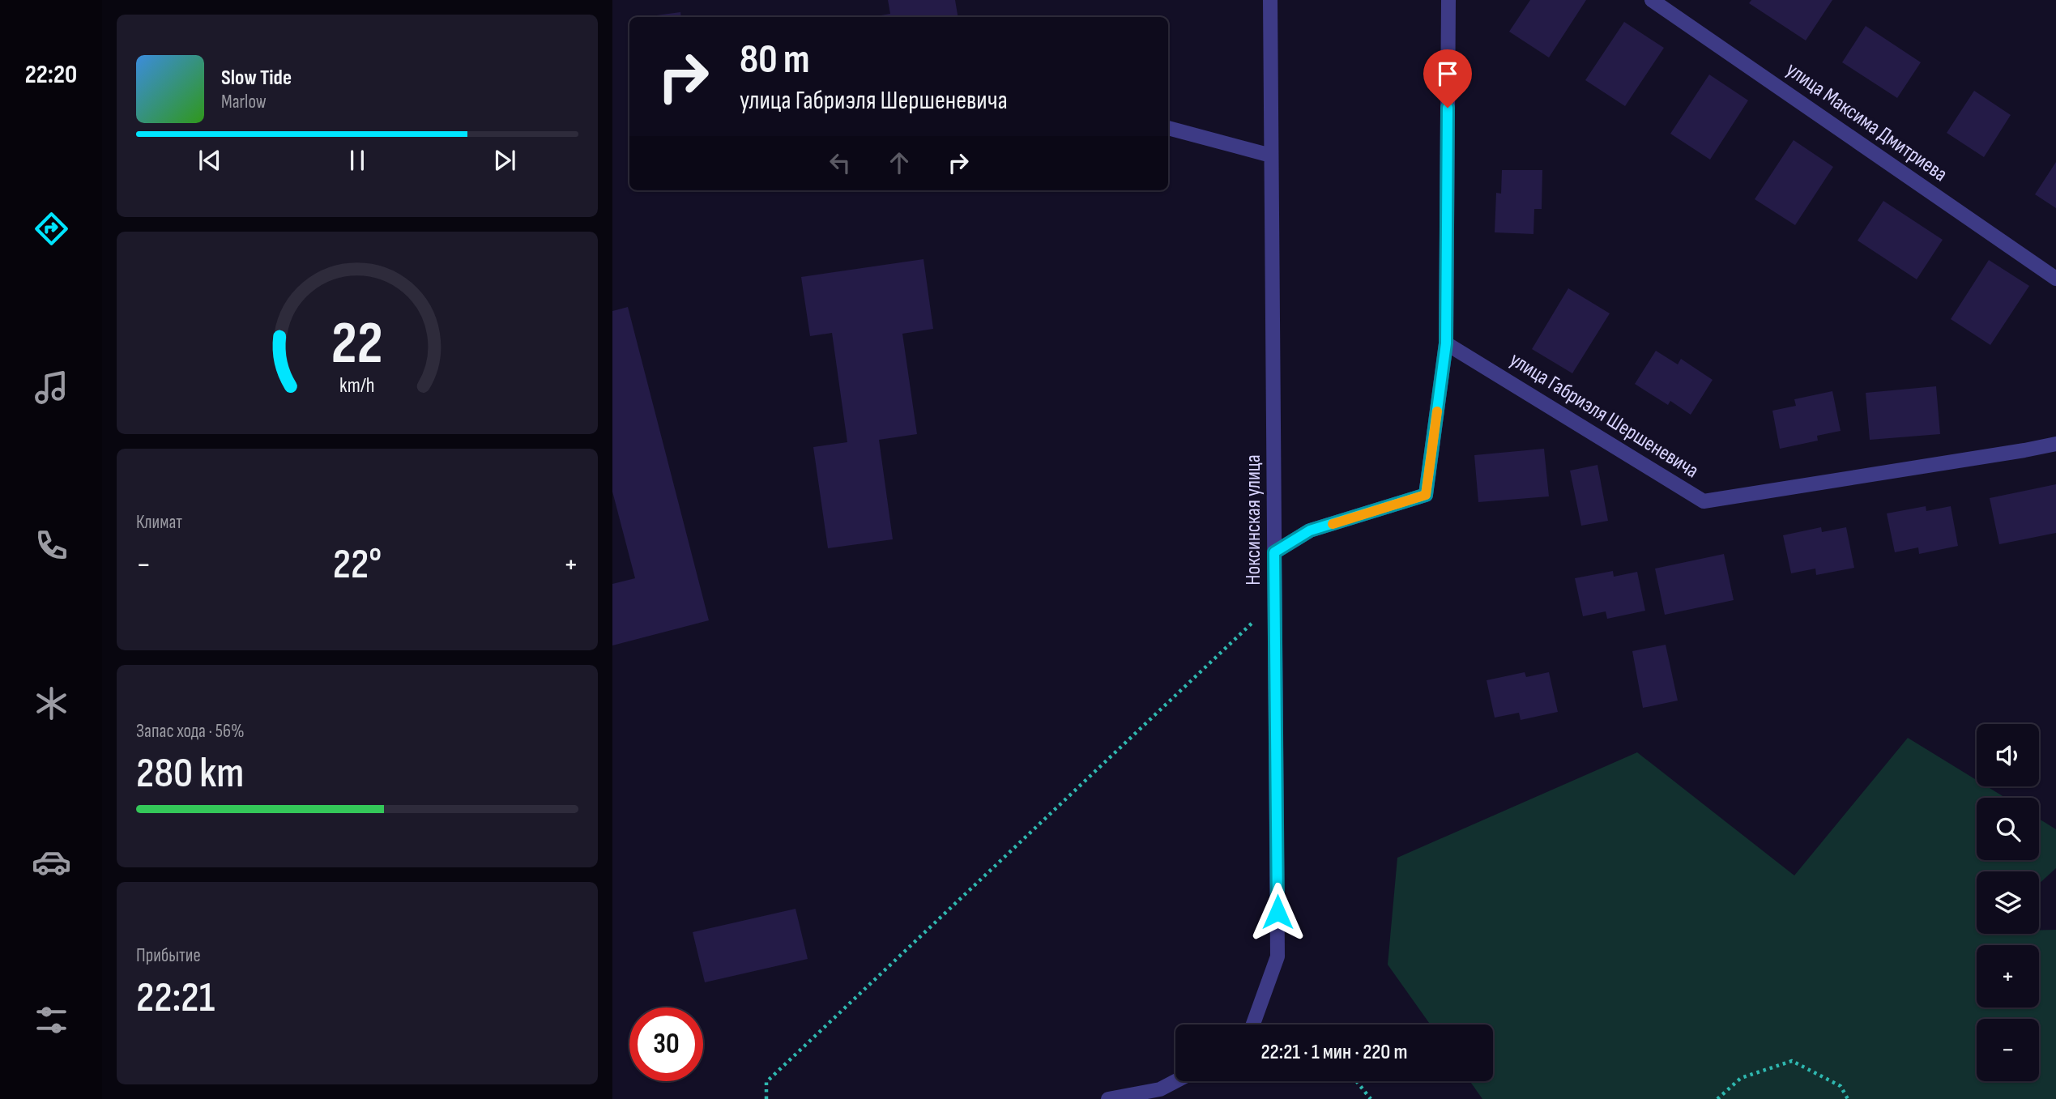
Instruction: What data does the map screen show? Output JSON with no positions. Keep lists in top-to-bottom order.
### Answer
{
  "streets": {
    "street": ["улица Максима Дмитриева", "улица Габриэля Шершеневича", "Ноксинская улица"]
  },
  "page": {
    "tabs": "22:20",
    "turn": ["80 m", "улица Габриэля Шершеневича"],
    "song": ["Slow Tide", "Marlow"],
    "tile": [
      "Климат",
      ["Запас хода · 56%", "280 km"],
      ["Прибытие", "22:21"]
    ],
    "heat": ["−", "22°", "+"],
    "map_buttons": ["+", "−"],
    "limit": "30",
    "trip": "22:21 · 1 мин · 220 m",
    "gauge": ["22", "km/h"]
  }
}
